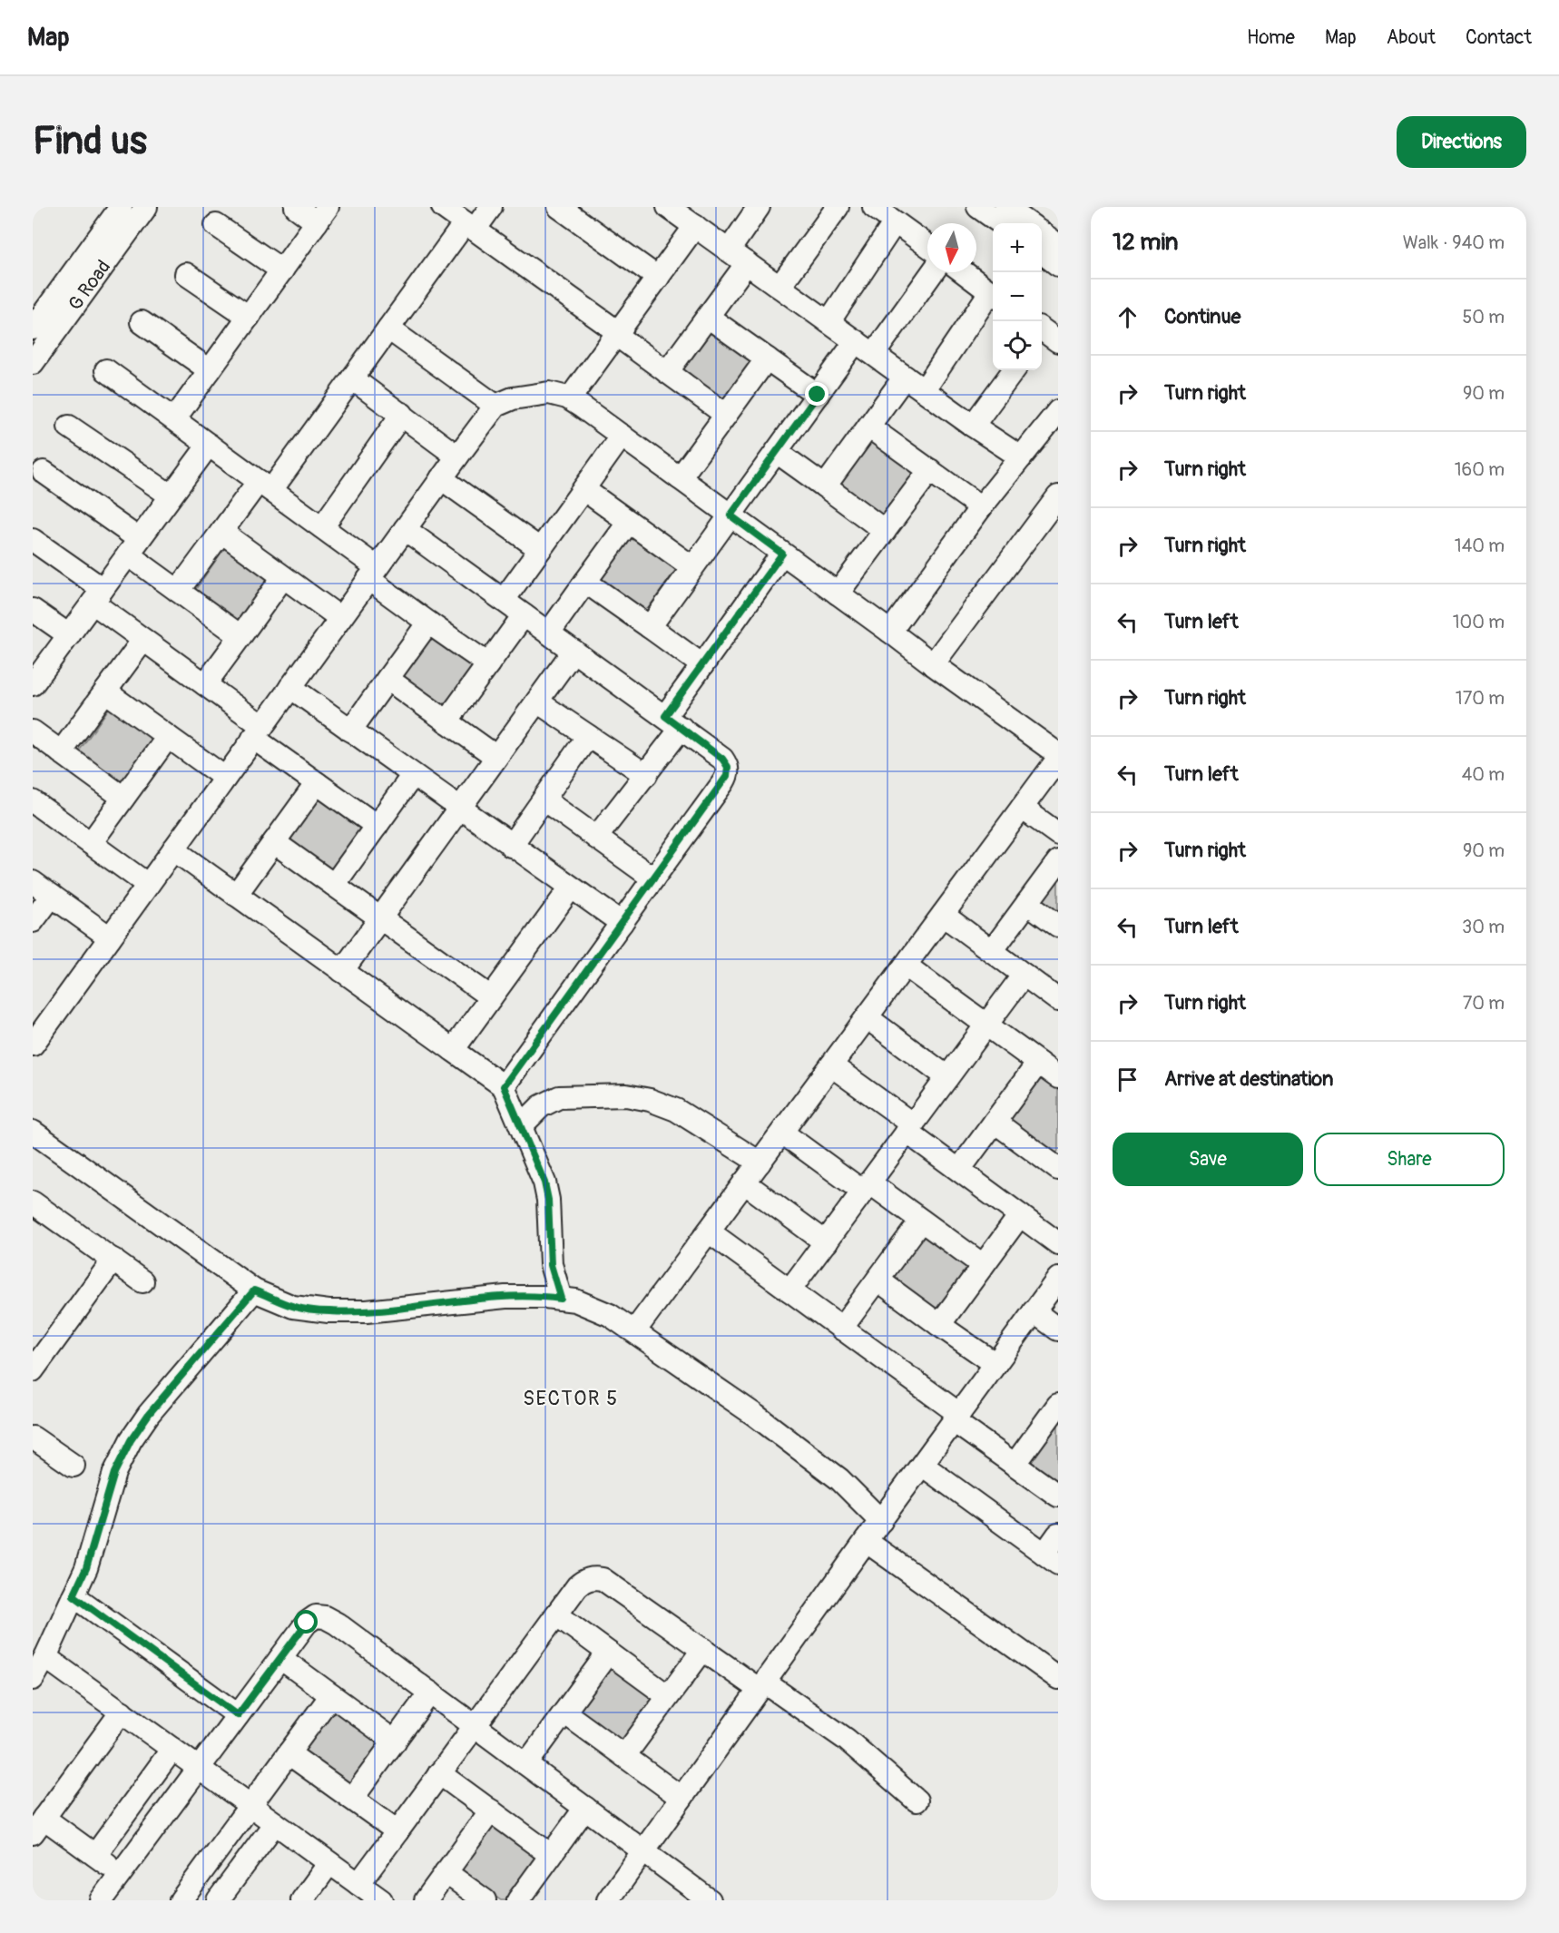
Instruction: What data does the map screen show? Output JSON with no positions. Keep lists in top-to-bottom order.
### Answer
{
  "streets": {
    "street": ["G Road"]
  },
  "districts": ["SECTOR 5"],
  "north": "bottom",
  "page": {
    "header": "Map",
    "nav": [
      "Home",
      "Map",
      "About",
      "Contact"
    ],
    "buttons": [
      "Directions",
      ["Save", "Share"]
    ],
    "title": "Find us",
    "heading": ["12 min", "Walk · 940 m"],
    "map_buttons": ["+", "−"],
    "list": [
      ["Continue", "50 m"],
      ["Turn right", "90 m"],
      ["Turn right", "160 m"],
      ["Turn right", "140 m"],
      ["Turn left", "100 m"],
      ["Turn right", "170 m"],
      ["Turn left", "40 m"],
      ["Turn right", "90 m"],
      ["Turn left", "30 m"],
      ["Turn right", "70 m"],
      "Arrive at destination"
    ]
  }
}
